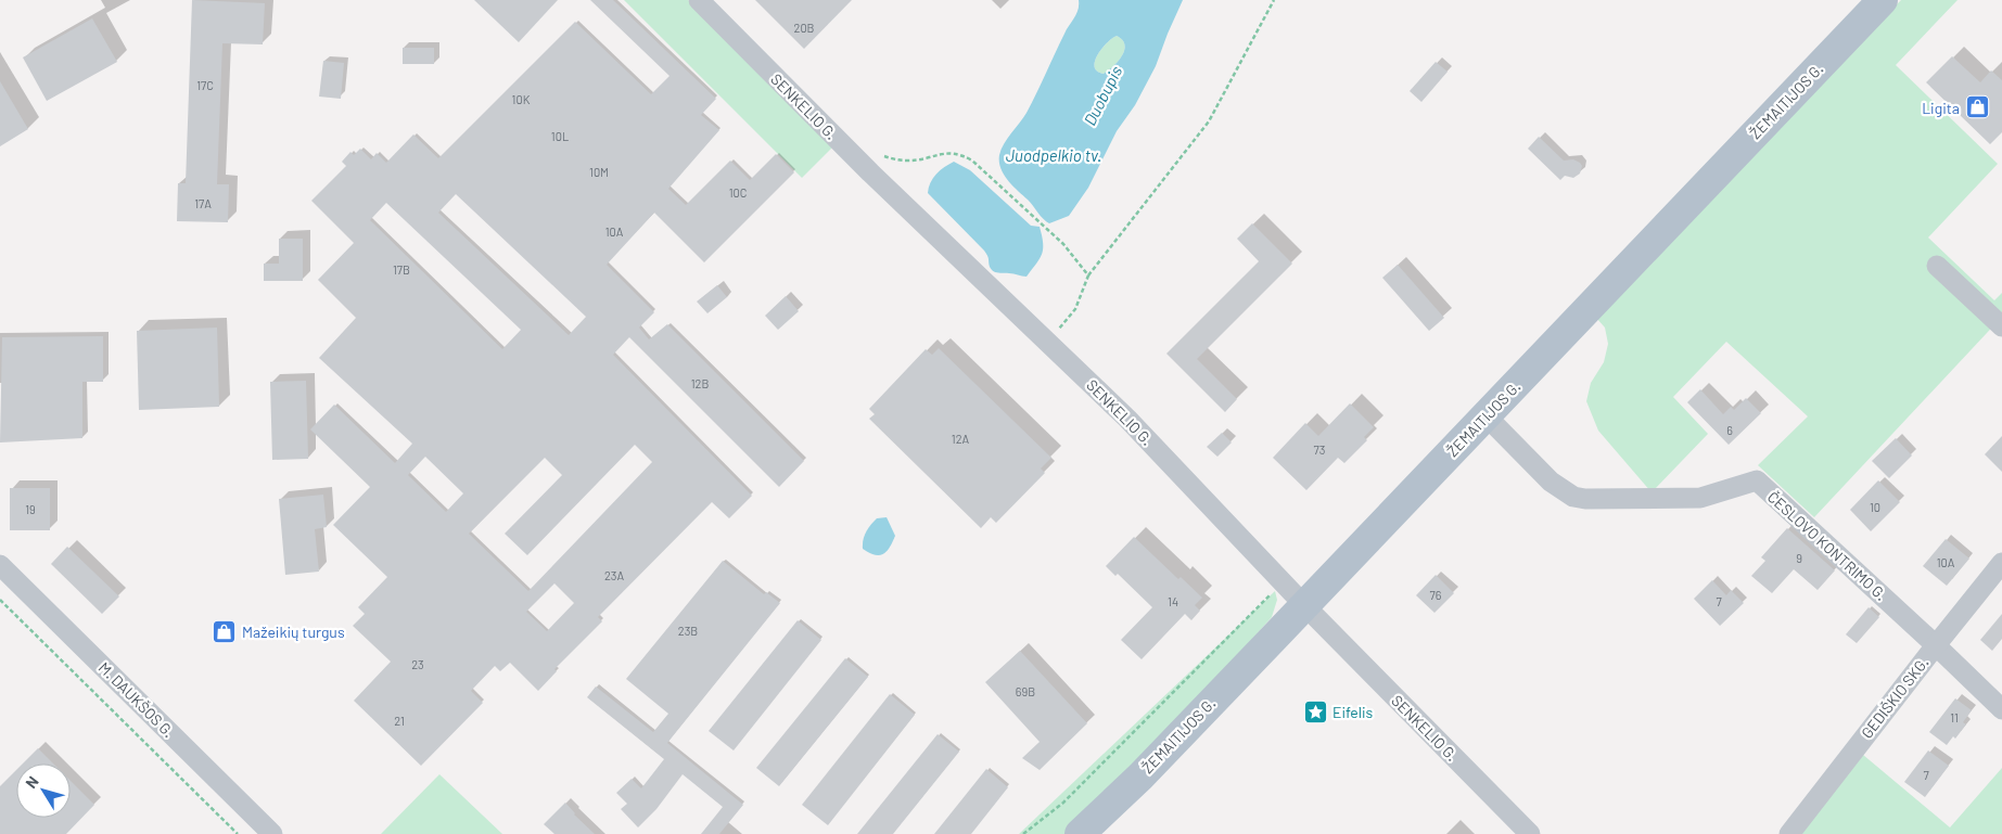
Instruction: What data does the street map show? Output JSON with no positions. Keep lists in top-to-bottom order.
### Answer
{
  "streets": {
    "main road": ["ŽEMAITIJOS G."],
    "street": [
      "SENKELIO G.",
      "ČESLOVO KONTRIMO G.",
      "GEDIŠKIO SKG.",
      "M. DAUKŠOS G."
    ]
  },
  "crossings": [
    ["ŽEMAITIJOS G.", "SENKELIO G."],
    ["ŽEMAITIJOS G.", "ČESLOVO KONTRIMO G."],
    ["ČESLOVO KONTRIMO G.", "GEDIŠKIO SKG."]
  ],
  "water": ["Duobupis", "Juodpelkio tv."],
  "places": {
    "shop": ["Ligita", "Mažeikių turgus"],
    "place": ["Eifelis"]
  },
  "house_numbers": [
    "20B",
    "17C",
    "10K",
    "10L",
    "10M",
    "10C",
    "17A",
    "10A",
    "17B",
    "12B",
    "6",
    "12A",
    "73",
    "10",
    "19",
    "9",
    "10A",
    "23A",
    "76",
    "14",
    "7",
    "23B",
    "23",
    "69B",
    "11",
    "21",
    "7"
  ],
  "north": "top left"
}
